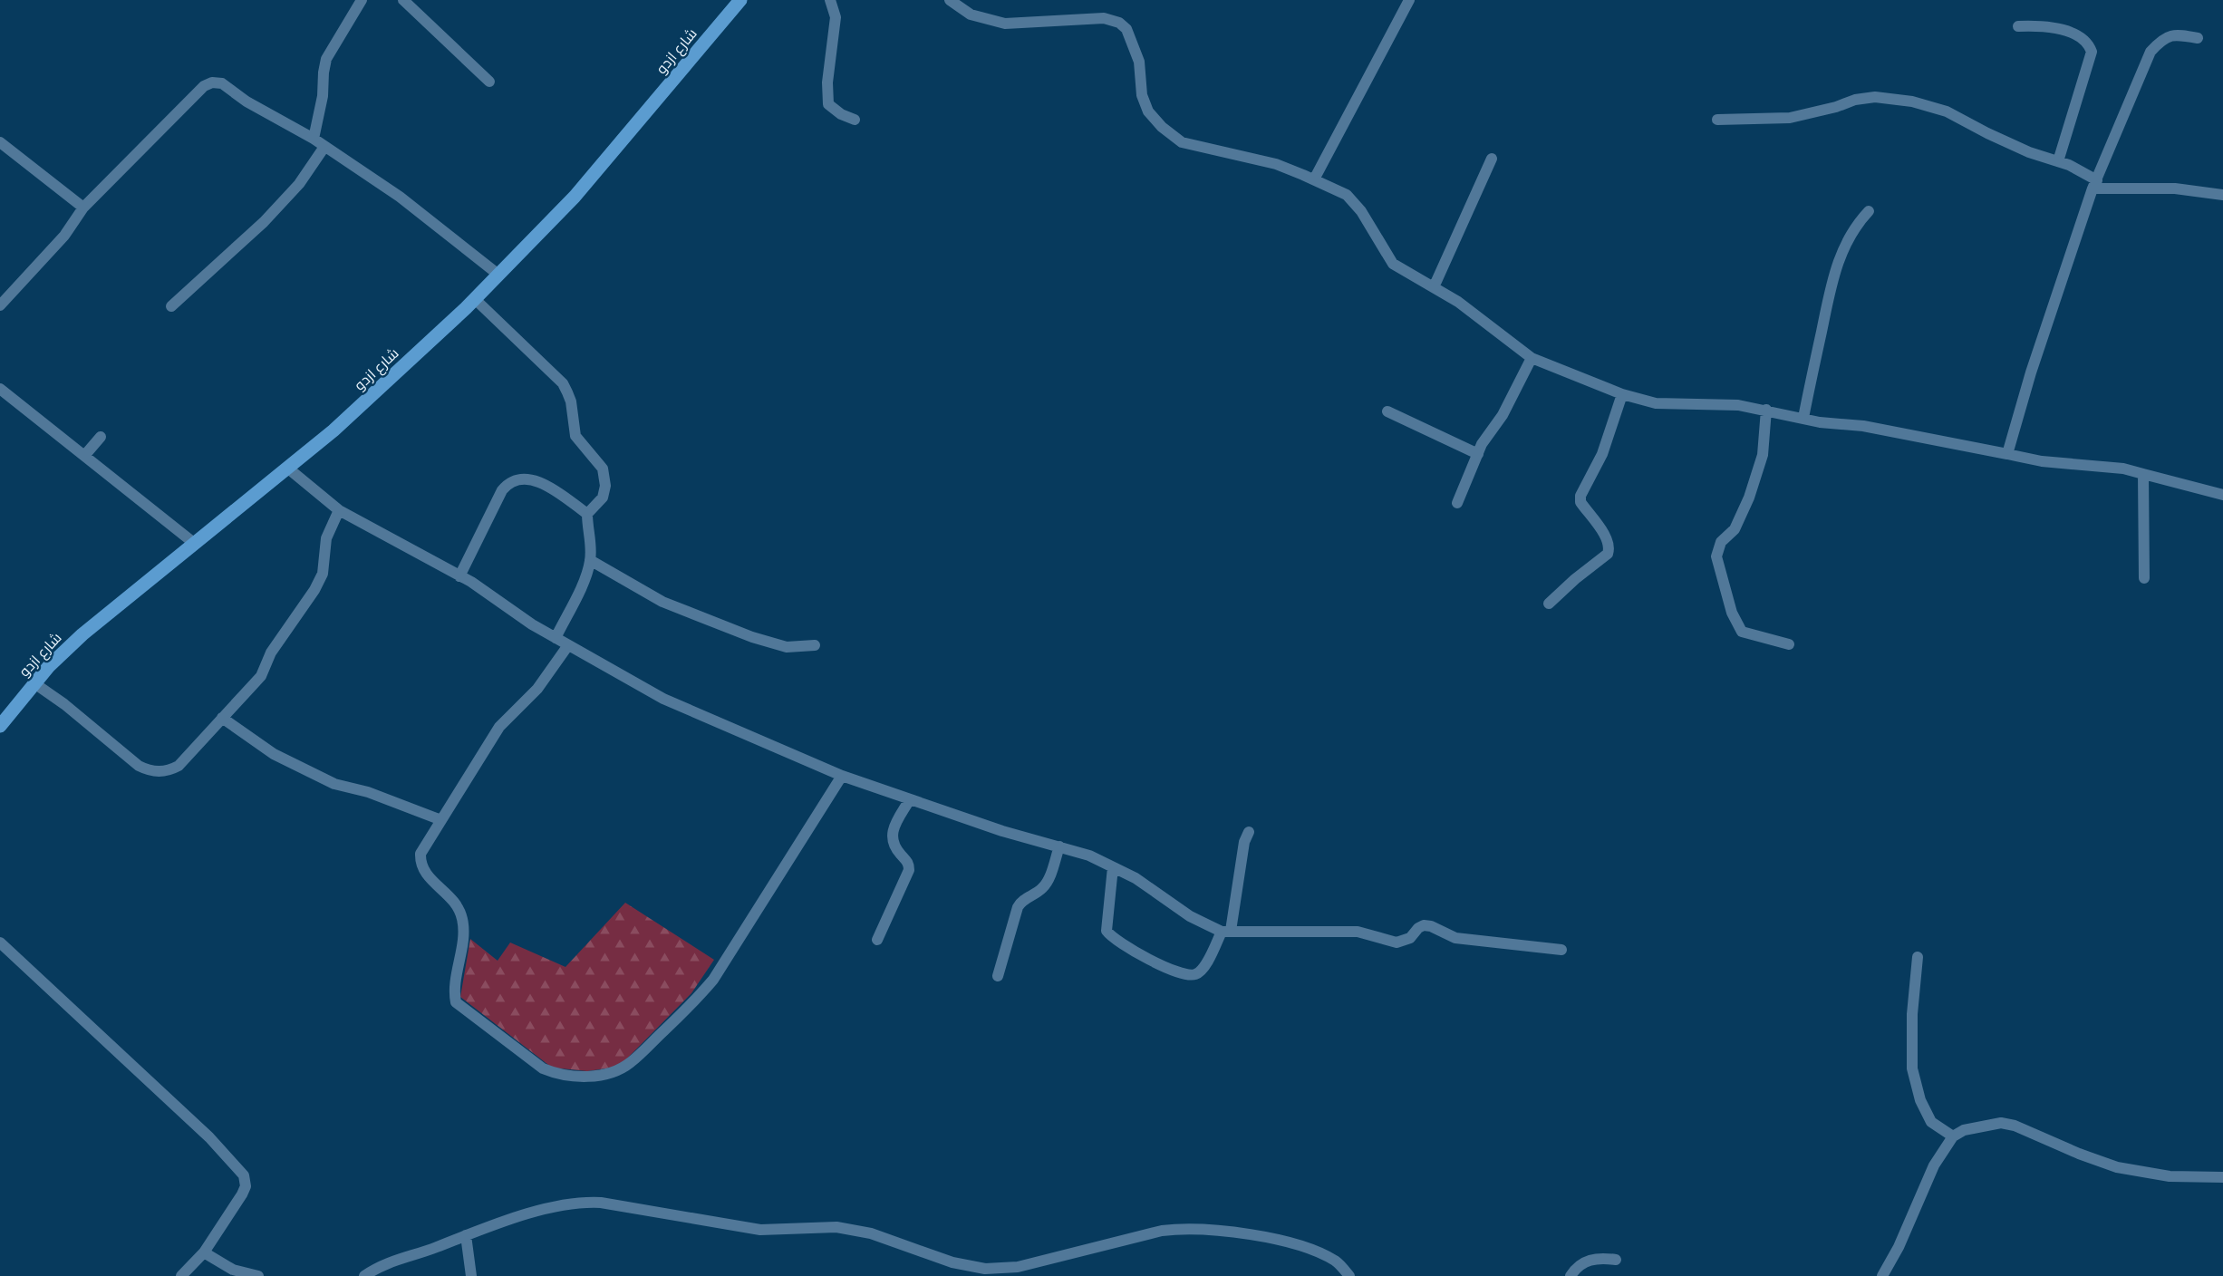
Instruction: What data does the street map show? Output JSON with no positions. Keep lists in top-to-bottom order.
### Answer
{
  "streets": {
    "street": ["شارع ازدو"]
  }
}
